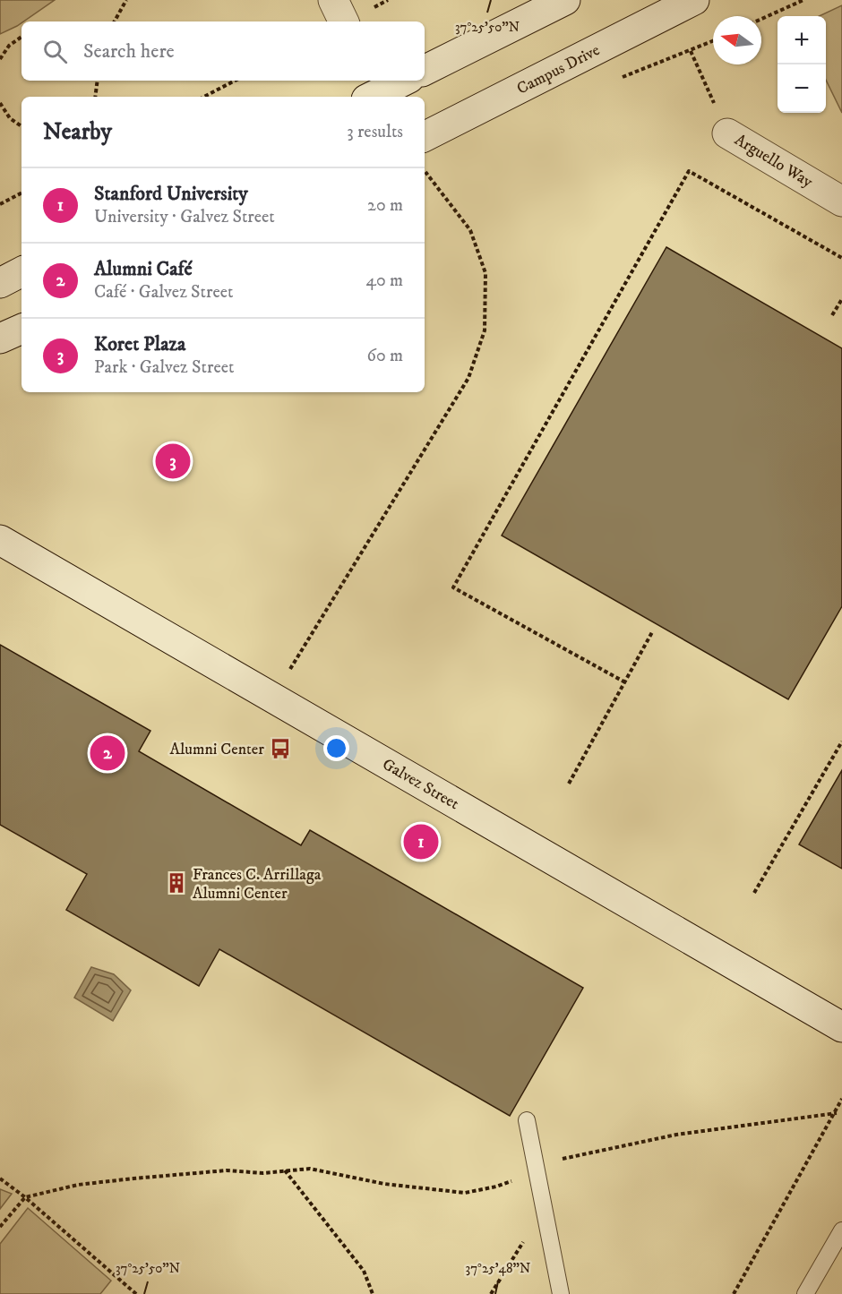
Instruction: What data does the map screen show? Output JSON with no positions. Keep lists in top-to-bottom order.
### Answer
{
  "streets": {
    "street": ["Campus Drive", "Arguello Way", "Galvez Street"]
  },
  "places": {
    "bus stop": ["Alumni Center"],
    "building": ["Frances C. Arrillaga Alumni Center"]
  },
  "north": "left",
  "page": {
    "map_buttons": ["+", "−"],
    "search": "Search here",
    "heading": ["Nearby", "3 results"],
    "list": [
      {
        "mark": "1",
        "name": "Stanford University",
        "note": "University · Galvez Street",
        "value": "20 m"
      },
      {
        "mark": "2",
        "name": "Alumni Café",
        "note": "Café · Galvez Street",
        "value": "40 m"
      },
      {
        "mark": "3",
        "name": "Koret Plaza",
        "note": "Park · Galvez Street",
        "value": "60 m"
      }
    ],
    "pins": ["3", "2", "1"]
  },
  "coordinates": ["37°25'50\"N", "37°25'48\"N"]
}
